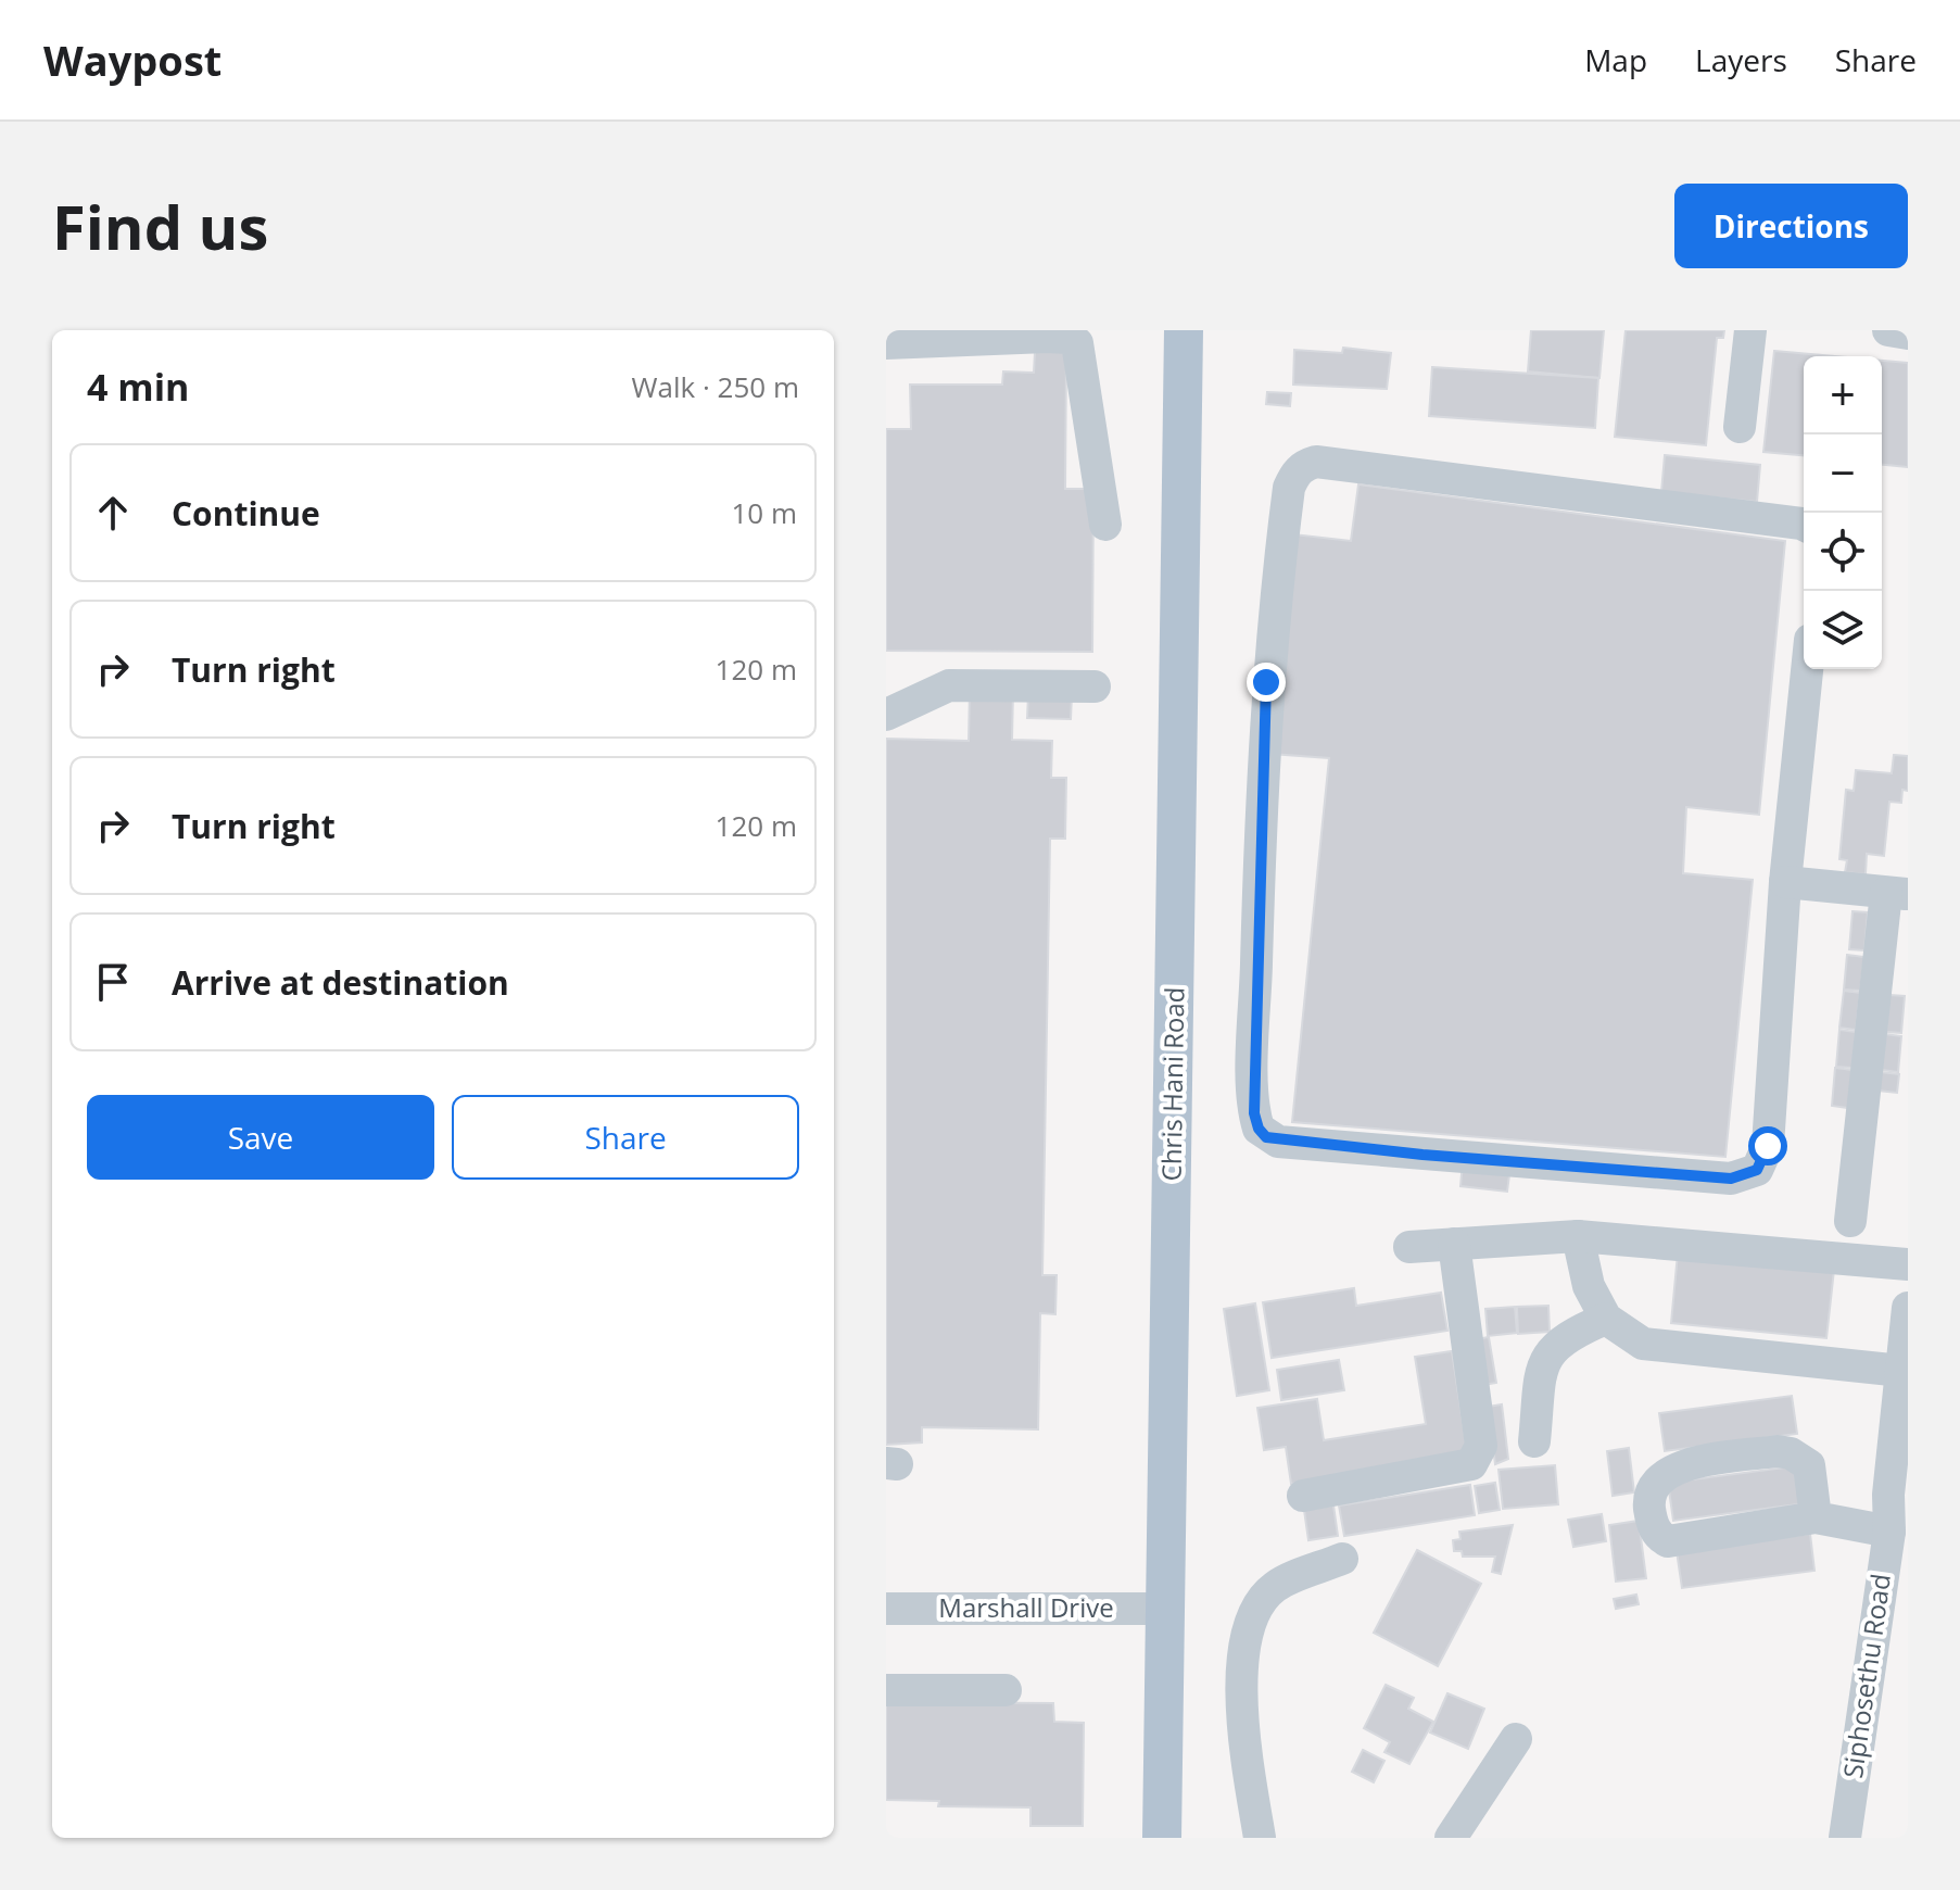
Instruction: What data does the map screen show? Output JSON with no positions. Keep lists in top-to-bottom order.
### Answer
{
  "streets": {
    "main road": ["Chris Hani Road"],
    "street": ["Marshall Drive", "Siphosethu Road"]
  },
  "crossings": [
    ["Chris Hani Road", "Marshall Drive"]
  ],
  "page": {
    "header": "Waypost",
    "nav": ["Map", "Layers", "Share"],
    "buttons": [
      "Directions",
      ["Save", "Share"]
    ],
    "title": "Find us",
    "heading": ["4 min", "Walk · 250 m"],
    "map_buttons": ["+", "−"],
    "list": [
      ["Continue", "10 m"],
      ["Turn right", "120 m"],
      ["Turn right", "120 m"],
      "Arrive at destination"
    ]
  }
}
